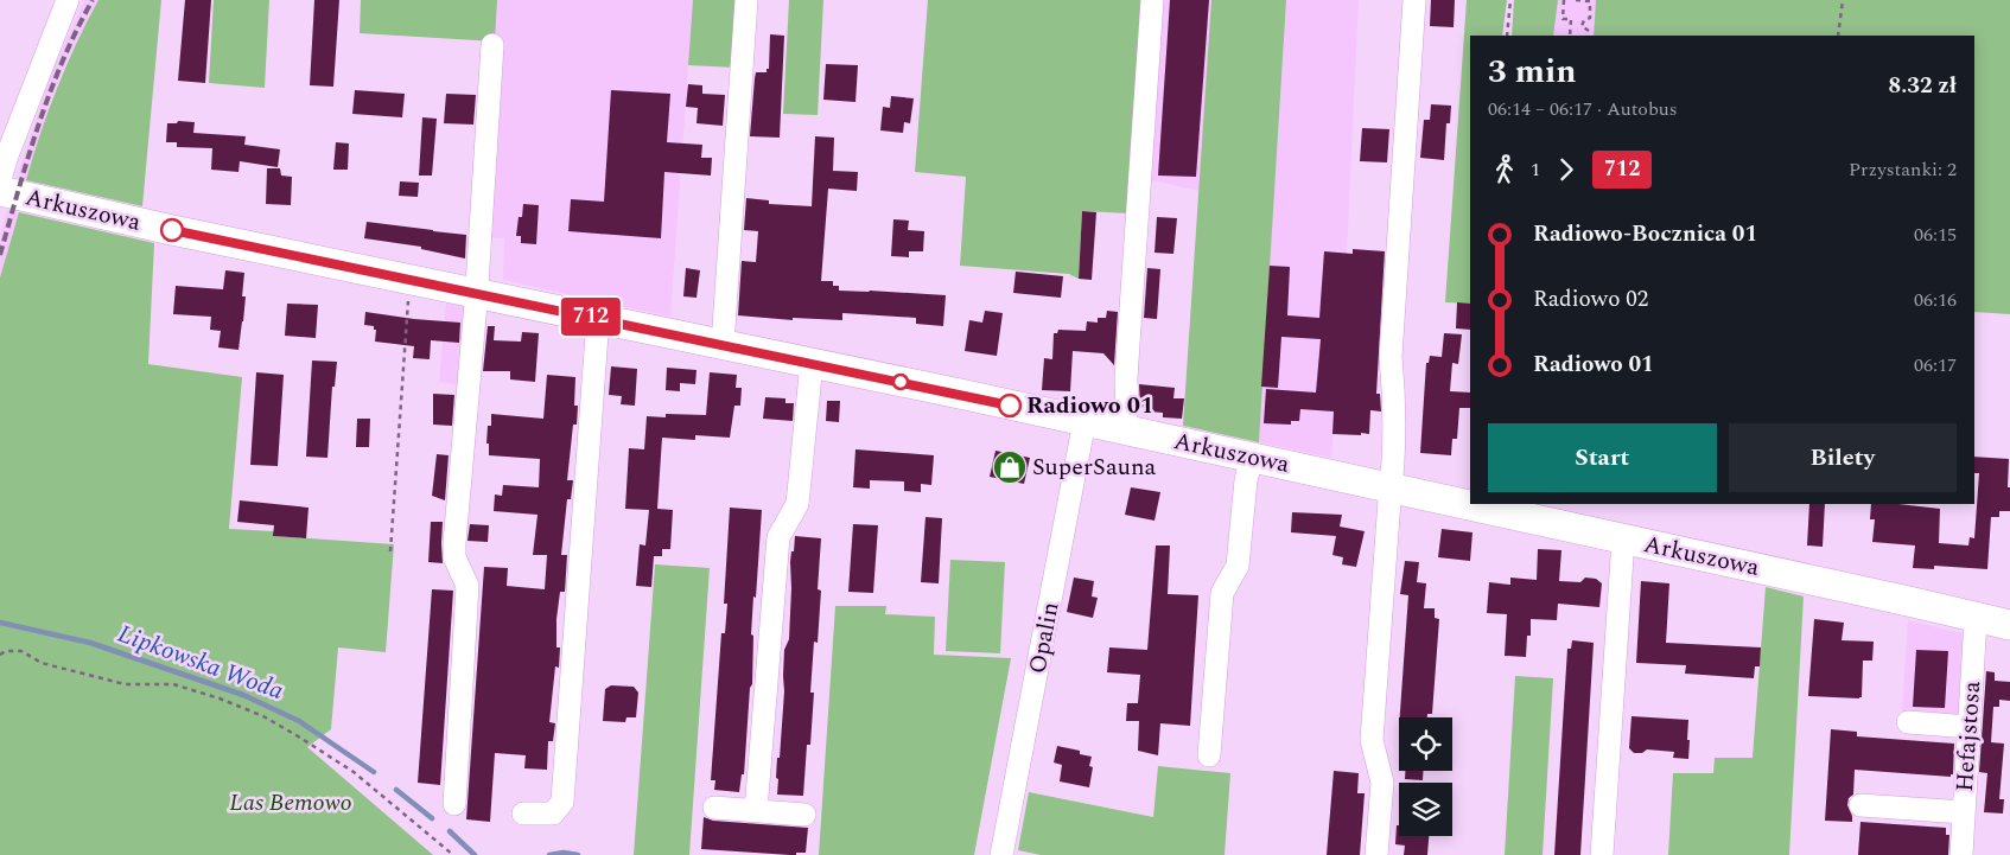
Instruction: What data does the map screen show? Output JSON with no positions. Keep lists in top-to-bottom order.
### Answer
{
  "streets": {
    "main road": ["Arkuszowa"],
    "street": ["Opalin", "Hefajstosa"]
  },
  "crossings": [
    ["Arkuszowa", "Opalin"],
    ["Arkuszowa", "Hefajstosa"]
  ],
  "water": ["Lipkowska Woda"],
  "parks": ["Las Bemowo"],
  "places": {
    "other": ["Radiowo 01"],
    "shop": ["SuperSauna"]
  },
  "lines": ["bus line 712"],
  "page": {
    "on_map": "712",
    "heading": ["3 min", "06:14 – 06:17 · Autobus", "8.32 zł"],
    "legs": ["1", "712", "Przystanki: 2"],
    "list": [
      {
        "name": "Radiowo-Bocznica 01",
        "value": "06:15"
      },
      {
        "name": "Radiowo 02",
        "value": "06:16"
      },
      {
        "name": "Radiowo 01",
        "value": "06:17"
      }
    ],
    "buttons": ["Start", "Bilety"]
  }
}
